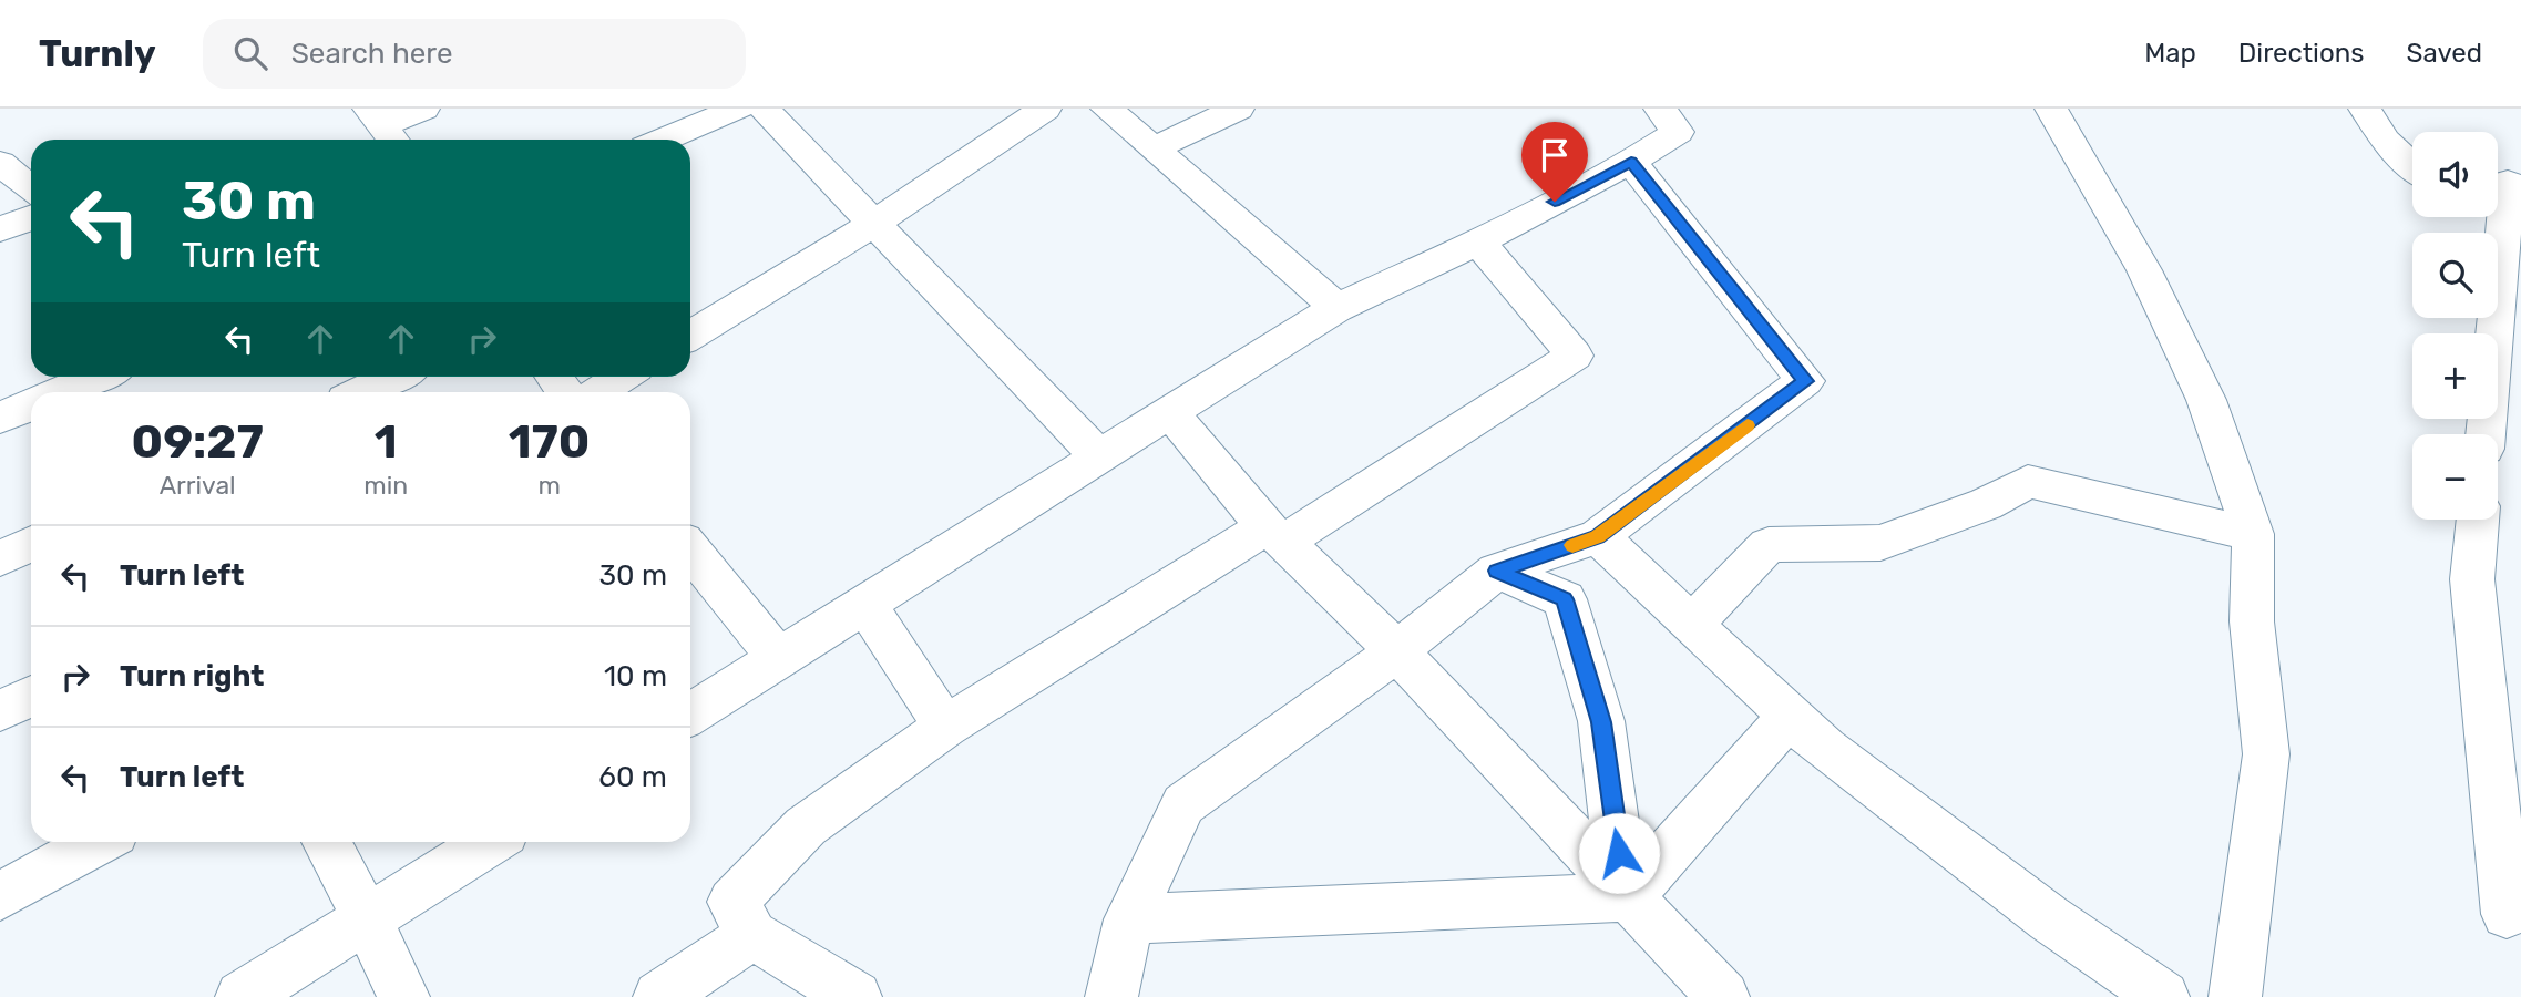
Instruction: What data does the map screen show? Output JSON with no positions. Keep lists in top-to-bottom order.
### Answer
{
  "page": {
    "header": "Turnly",
    "search": "Search here",
    "nav": ["Map", "Directions", "Saved"],
    "map_buttons": ["+", "−"],
    "turn": ["30 m", "Turn left"],
    "eta": [
      "09:27",
      "Arrival",
      "1",
      "min",
      "170",
      "m"
    ],
    "list": [
      {
        "name": "Turn left",
        "value": "30 m"
      },
      {
        "name": "Turn right",
        "value": "10 m"
      },
      {
        "name": "Turn left",
        "value": "60 m"
      }
    ]
  }
}
